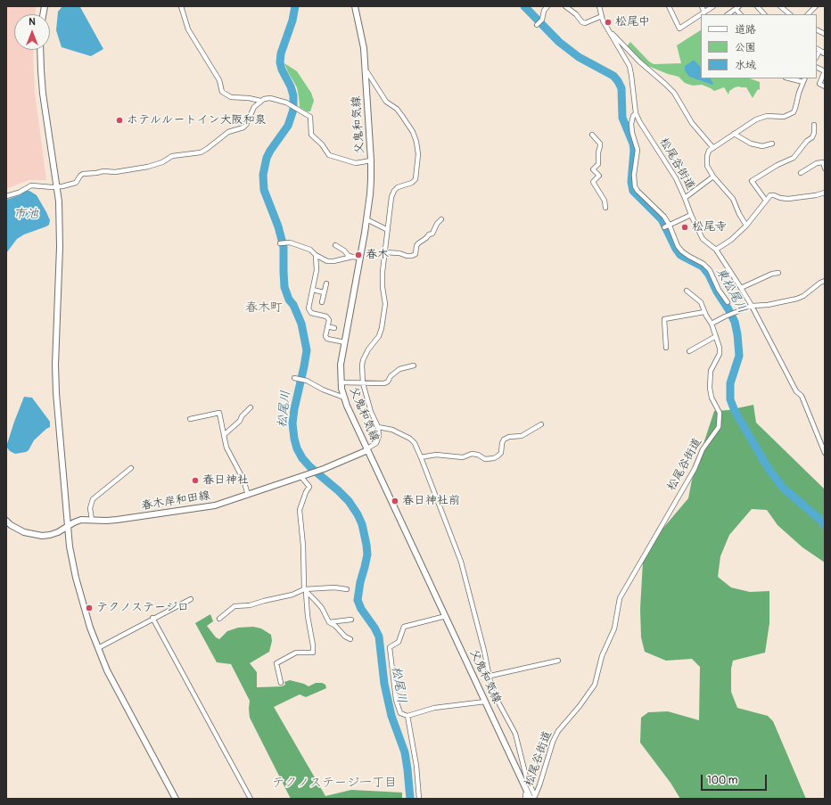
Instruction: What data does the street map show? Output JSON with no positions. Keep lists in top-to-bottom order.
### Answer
{
  "streets": {
    "main road": ["父鬼和気線", "春木岸和田線"],
    "street": ["松尾谷街道"]
  },
  "crossings": [
    ["父鬼和気線", "松尾谷街道"],
    ["父鬼和気線", "春木岸和田線"]
  ],
  "districts": ["春木町", "テクノステージ一丁目"],
  "water": ["市池", "東松尾川", "松尾川"],
  "places": [
    "松尾中",
    "ホテルルートイン大阪和泉",
    "松尾寺",
    "春木",
    "春日神社",
    "春日神社前",
    "テクノステージ口"
  ],
  "legend": ["道路", "公園", "水域"],
  "scale_bar": "100 m",
  "north": "top"
}
